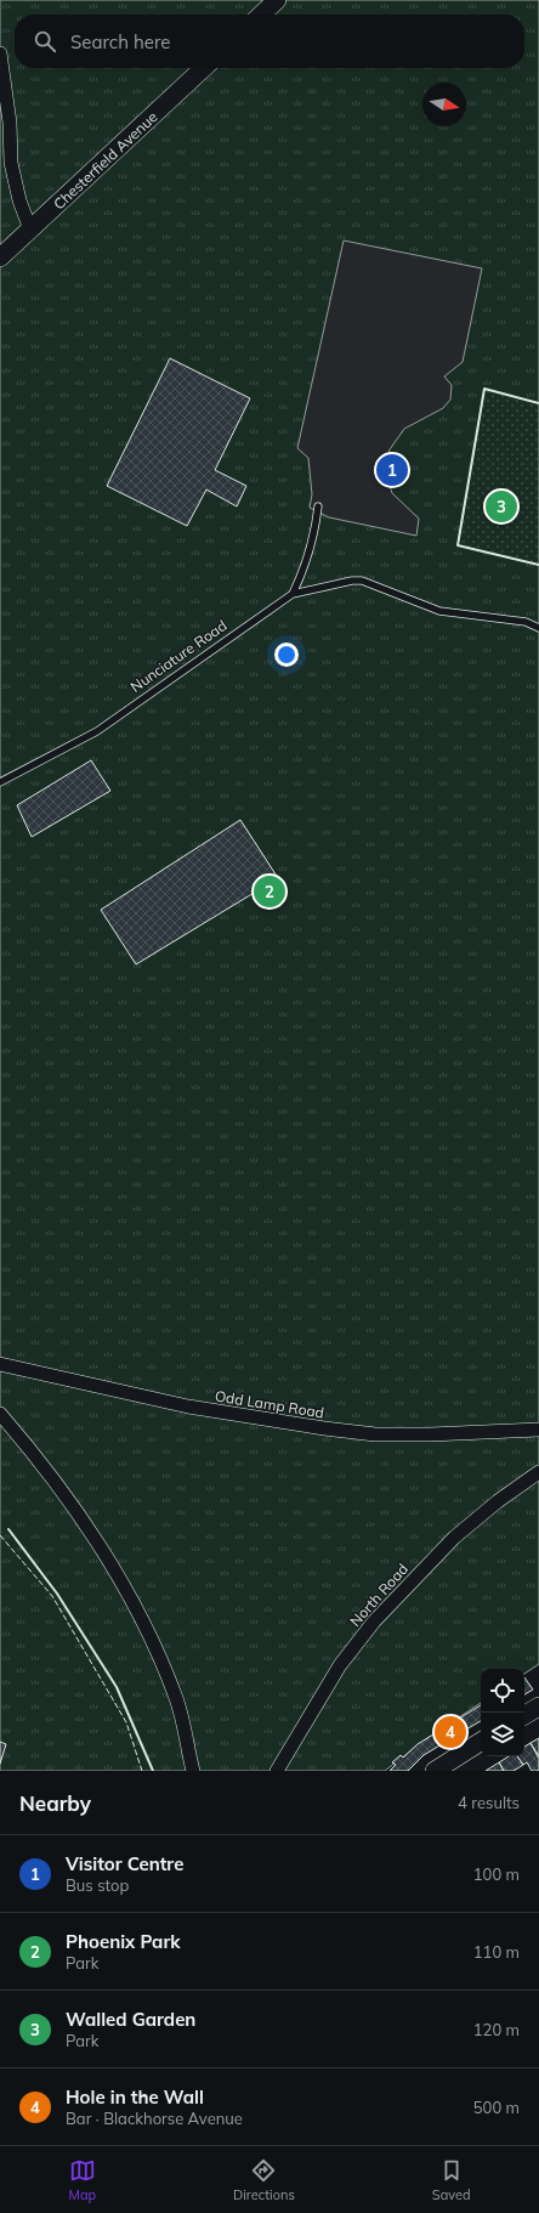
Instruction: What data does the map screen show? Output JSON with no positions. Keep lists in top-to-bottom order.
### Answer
{
  "streets": {
    "street": ["Chesterfield Avenue", "Odd Lamp Road", "North Road"],
    "lane": ["Nunciature Road"]
  },
  "north": "right",
  "page": {
    "search": "Search here",
    "pins": [
      "1",
      "3",
      "2",
      "4"
    ],
    "heading": ["Nearby", "4 results"],
    "list": [
      {
        "mark": "1",
        "name": "Visitor Centre",
        "note": "Bus stop",
        "value": "100 m"
      },
      {
        "mark": "2",
        "name": "Phoenix Park",
        "note": "Park",
        "value": "110 m"
      },
      {
        "mark": "3",
        "name": "Walled Garden",
        "note": "Park",
        "value": "120 m"
      },
      {
        "mark": "4",
        "name": "Hole in the Wall",
        "note": "Bar · Blackhorse Avenue",
        "value": "500 m"
      }
    ],
    "nav": ["Map", "Directions", "Saved"]
  }
}
